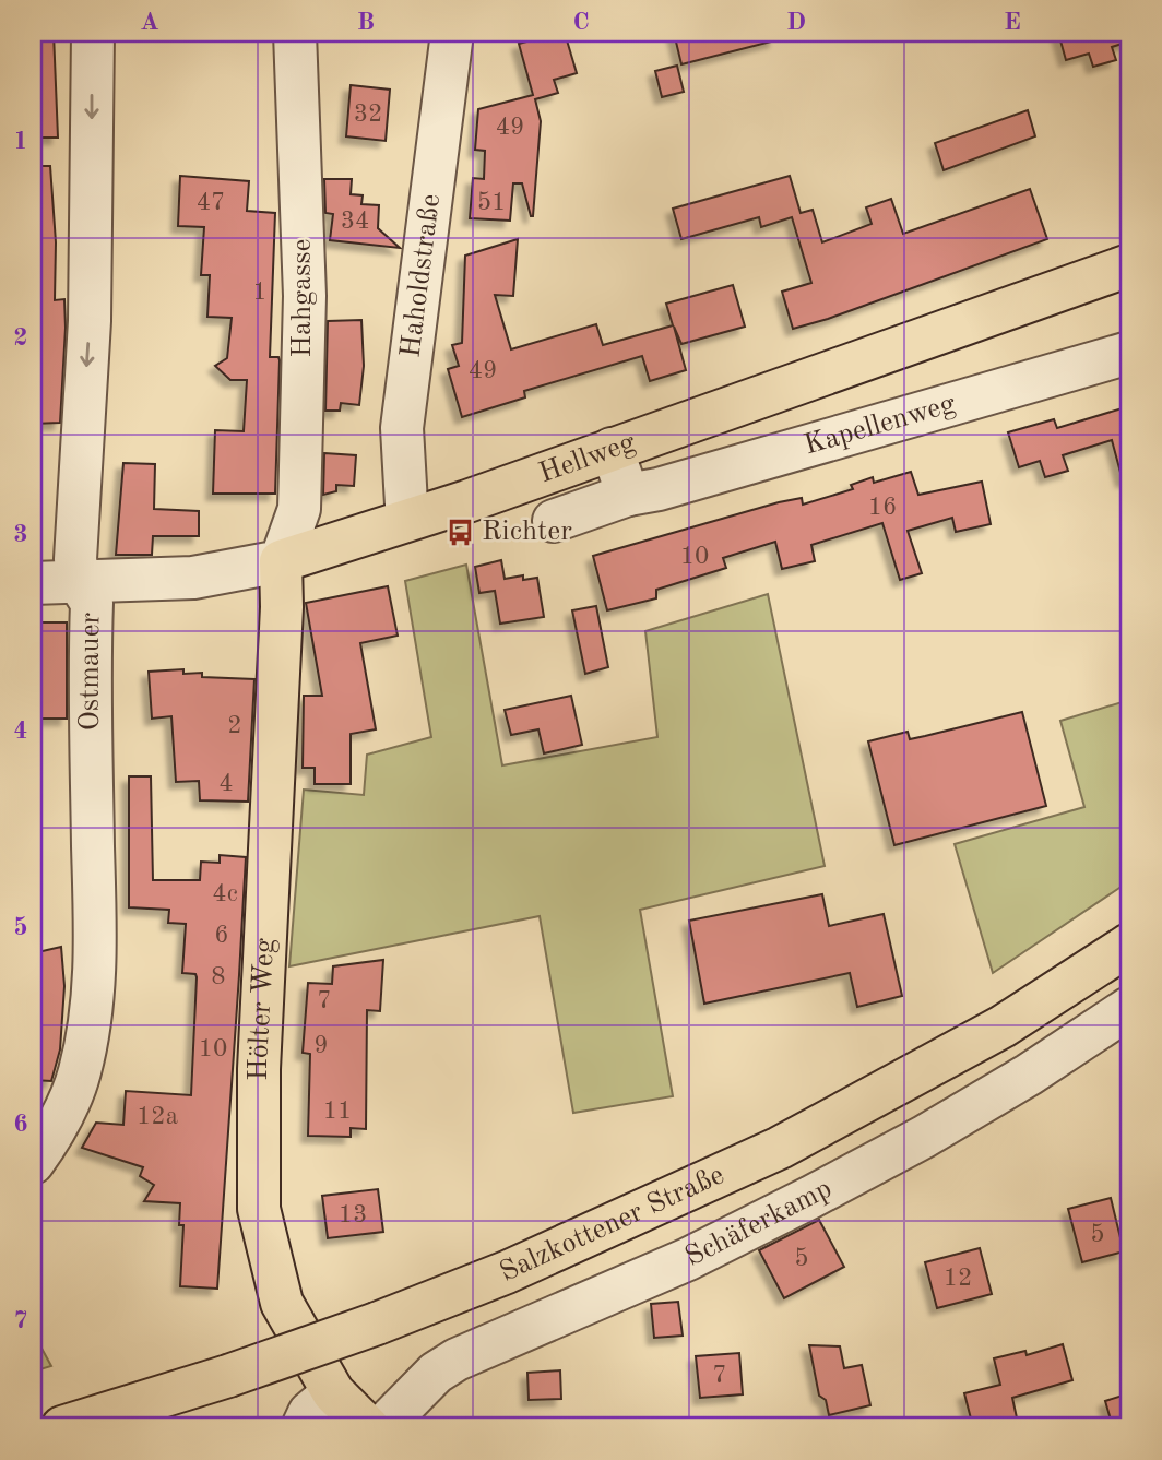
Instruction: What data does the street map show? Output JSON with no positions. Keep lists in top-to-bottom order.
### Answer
{
  "streets": {
    "main road": ["Hellweg", "Hölter Weg", "Salzkottener Straße"],
    "street": [
      "Haholdstraße",
      "Hahgasse",
      "Kapellenweg",
      "Ostmauer",
      "Schäferkamp"
    ]
  },
  "crossings": [
    ["Haholdstraße", "Hellweg"],
    ["Hahgasse", "Hellweg"],
    ["Hahgasse", "Hölter Weg"],
    ["Hellweg", "Ostmauer"],
    ["Hellweg", "Hölter Weg"]
  ],
  "one_way": ["Ostmauer"],
  "places": {
    "bus stop": ["Richter"]
  },
  "house_numbers": [
    "32",
    "49",
    "47",
    "51",
    "34",
    "1",
    "49",
    "16",
    "10",
    "2",
    "4",
    "4c",
    "6",
    "8",
    "7",
    "9",
    "10",
    "11",
    "12a",
    "13",
    "5",
    "5",
    "12",
    "7"
  ],
  "grid": {
    "columns": [
      "A",
      "B",
      "C",
      "D",
      "E"
    ],
    "rows": [
      "1",
      "2",
      "3",
      "4",
      "5",
      "6",
      "7"
    ]
  }
}
